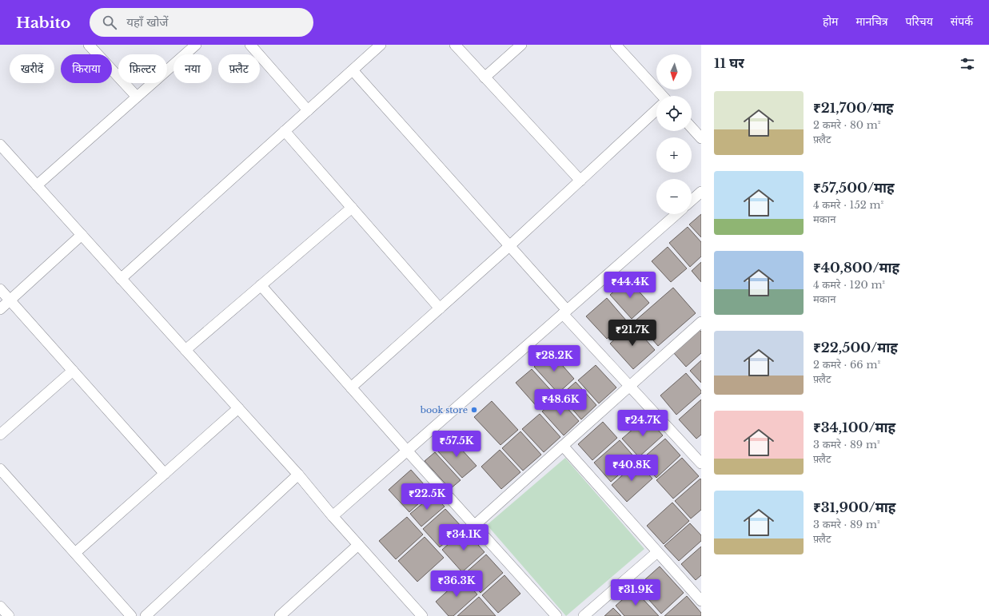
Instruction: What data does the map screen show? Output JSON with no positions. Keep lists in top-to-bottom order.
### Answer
{
  "places": ["book store"],
  "north": "bottom",
  "page": {
    "header": "Habito",
    "search": "यहाँ खोजें",
    "nav": [
      "होम",
      "मानचित्र",
      "परिचय",
      "संपर्क"
    ],
    "heading": "11 घर",
    "map_buttons": ["+", "−"],
    "chip": [
      "खरीदें",
      "किराया",
      "फ़िल्टर",
      "नया",
      "फ़्लैट"
    ],
    "list": [
      {
        "name": "₹21,700/माह",
        "note": "2 कमरे · 80 m² · फ़्लैट"
      },
      {
        "name": "₹57,500/माह",
        "note": "4 कमरे · 152 m² · मकान"
      },
      {
        "name": "₹40,800/माह",
        "note": "4 कमरे · 120 m² · मकान"
      },
      {
        "name": "₹22,500/माह",
        "note": "2 कमरे · 66 m² · फ़्लैट"
      },
      {
        "name": "₹34,100/माह",
        "note": "3 कमरे · 89 m² · फ़्लैट"
      },
      {
        "name": "₹31,900/माह",
        "note": "3 कमरे · 89 m² · फ़्लैट"
      }
    ],
    "price": [
      "₹44.4K",
      "₹21.7K",
      "₹28.2K",
      "₹48.6K",
      "₹24.7K",
      "₹57.5K",
      "₹40.8K",
      "₹22.5K",
      "₹34.1K",
      "₹36.3K",
      "₹31.9K"
    ]
  }
}
